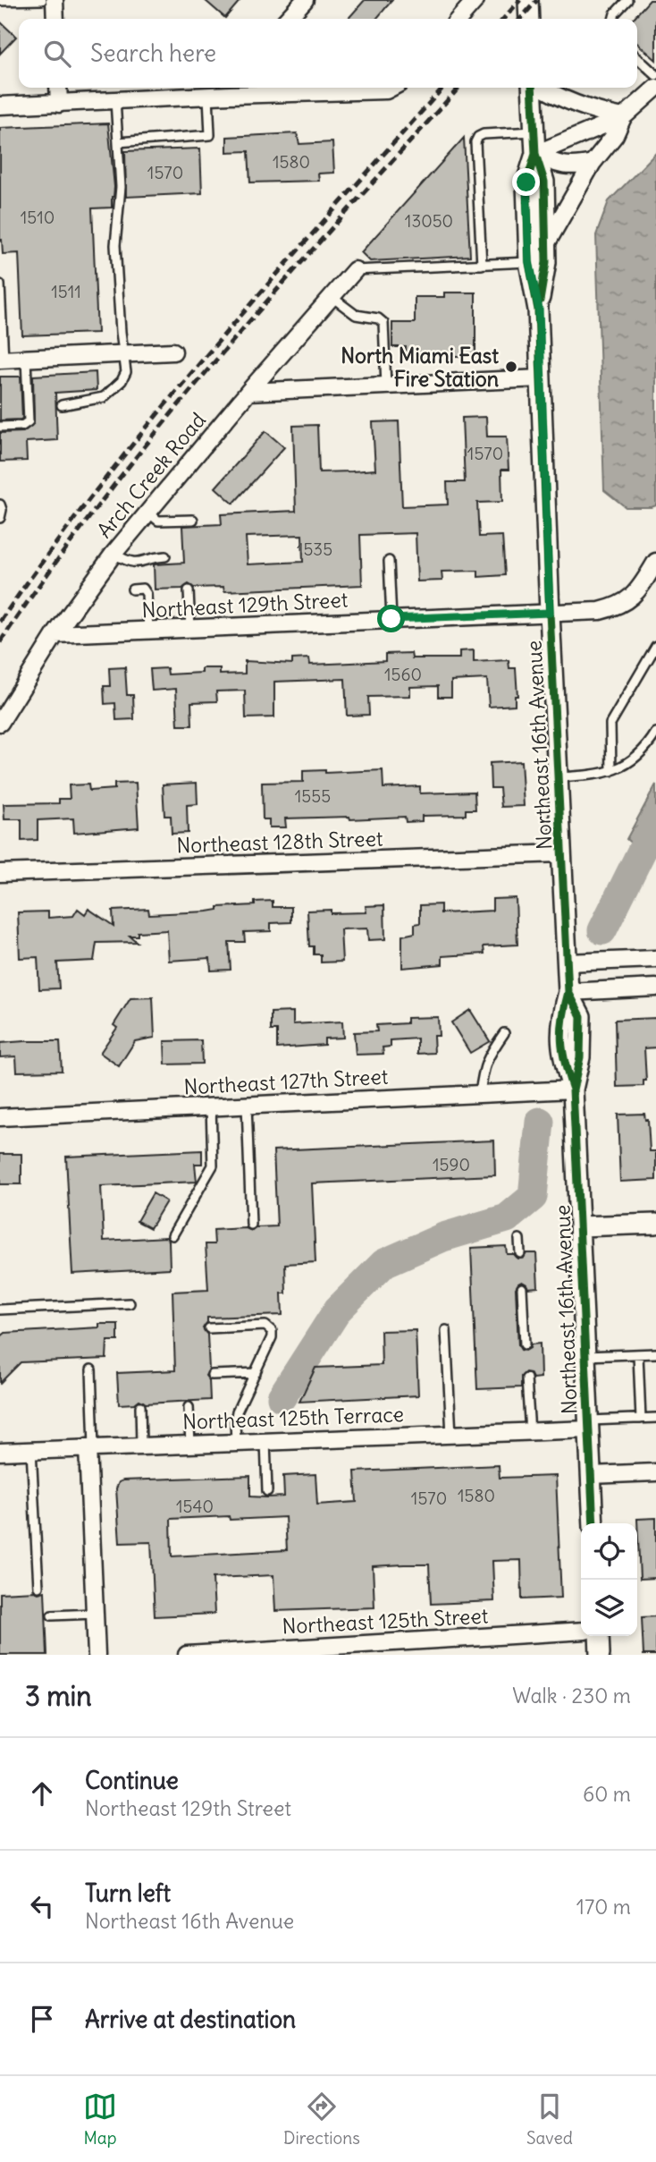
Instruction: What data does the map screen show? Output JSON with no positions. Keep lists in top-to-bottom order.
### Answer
{
  "streets": {
    "street": [
      "Arch Creek Road",
      "Northeast 129th Street",
      "Northeast 16th Avenue",
      "Northeast 128th Street",
      "Northeast 127th Street",
      "Northeast 125th Terrace",
      "Northeast 125th Street"
    ]
  },
  "crossings": [
    ["Arch Creek Road", "Northeast 129th Street"],
    ["Northeast 129th Street", "Northeast 16th Avenue"],
    ["Northeast 16th Avenue", "Northeast 128th Street"],
    ["Northeast 16th Avenue", "Northeast 127th Street"],
    ["Northeast 16th Avenue", "Northeast 125th Terrace"]
  ],
  "places": ["North Miami East Fire Station"],
  "house_numbers": [
    "1580",
    "1570",
    "1510",
    "13050",
    "1511",
    "1570",
    "1535",
    "1560",
    "1555",
    "1590",
    "1580",
    "1570",
    "1540"
  ],
  "page": {
    "search": "Search here",
    "heading": ["3 min", "Walk · 230 m"],
    "list": [
      ["Continue", "Northeast 129th Street", "60 m"],
      ["Turn left", "Northeast 16th Avenue", "170 m"],
      "Arrive at destination"
    ],
    "nav": ["Map", "Directions", "Saved"]
  }
}
